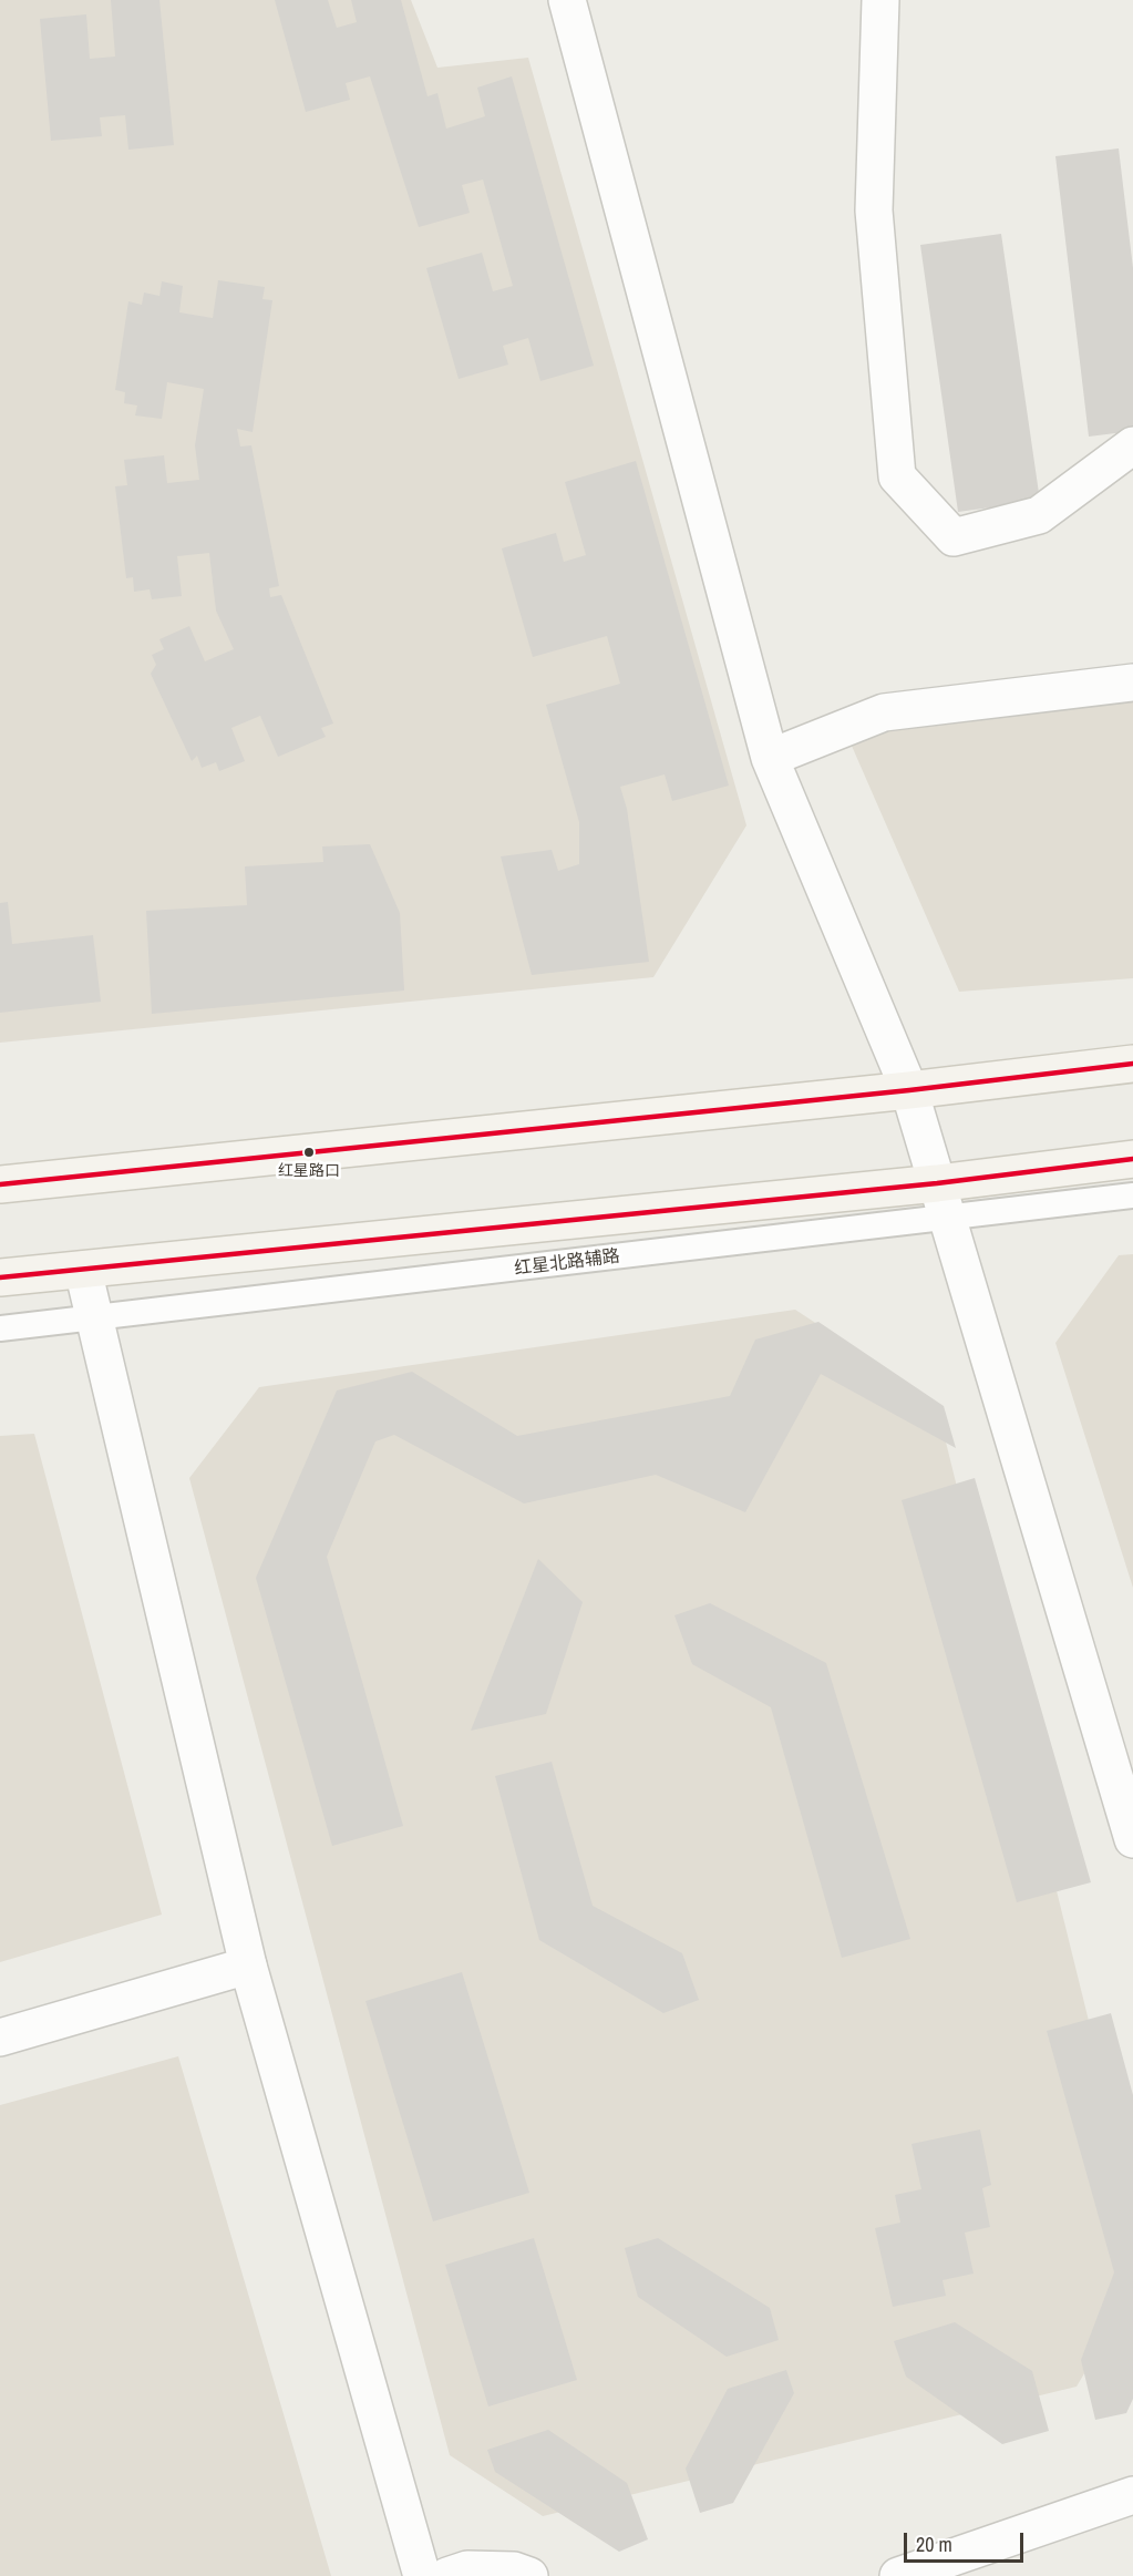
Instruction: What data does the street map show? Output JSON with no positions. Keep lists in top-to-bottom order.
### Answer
{
  "streets": {
    "lane": ["红星北路辅路"]
  },
  "places": ["红星路口"],
  "scale_bar": "20 m"
}
